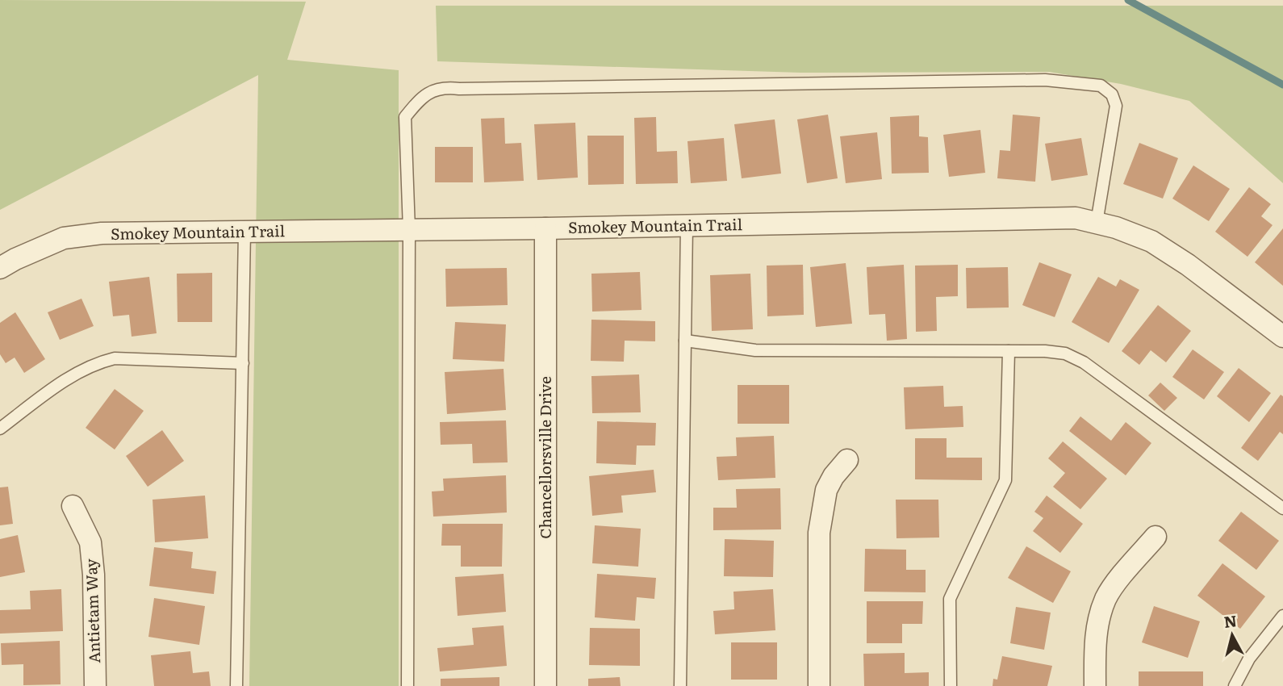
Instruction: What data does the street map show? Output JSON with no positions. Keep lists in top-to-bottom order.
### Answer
{
  "streets": {
    "street": ["Smokey Mountain Trail", "Chancellorsville Drive", "Antietam Way"]
  },
  "crossings": [
    ["Smokey Mountain Trail", "Chancellorsville Drive"]
  ],
  "north": "top"
}
